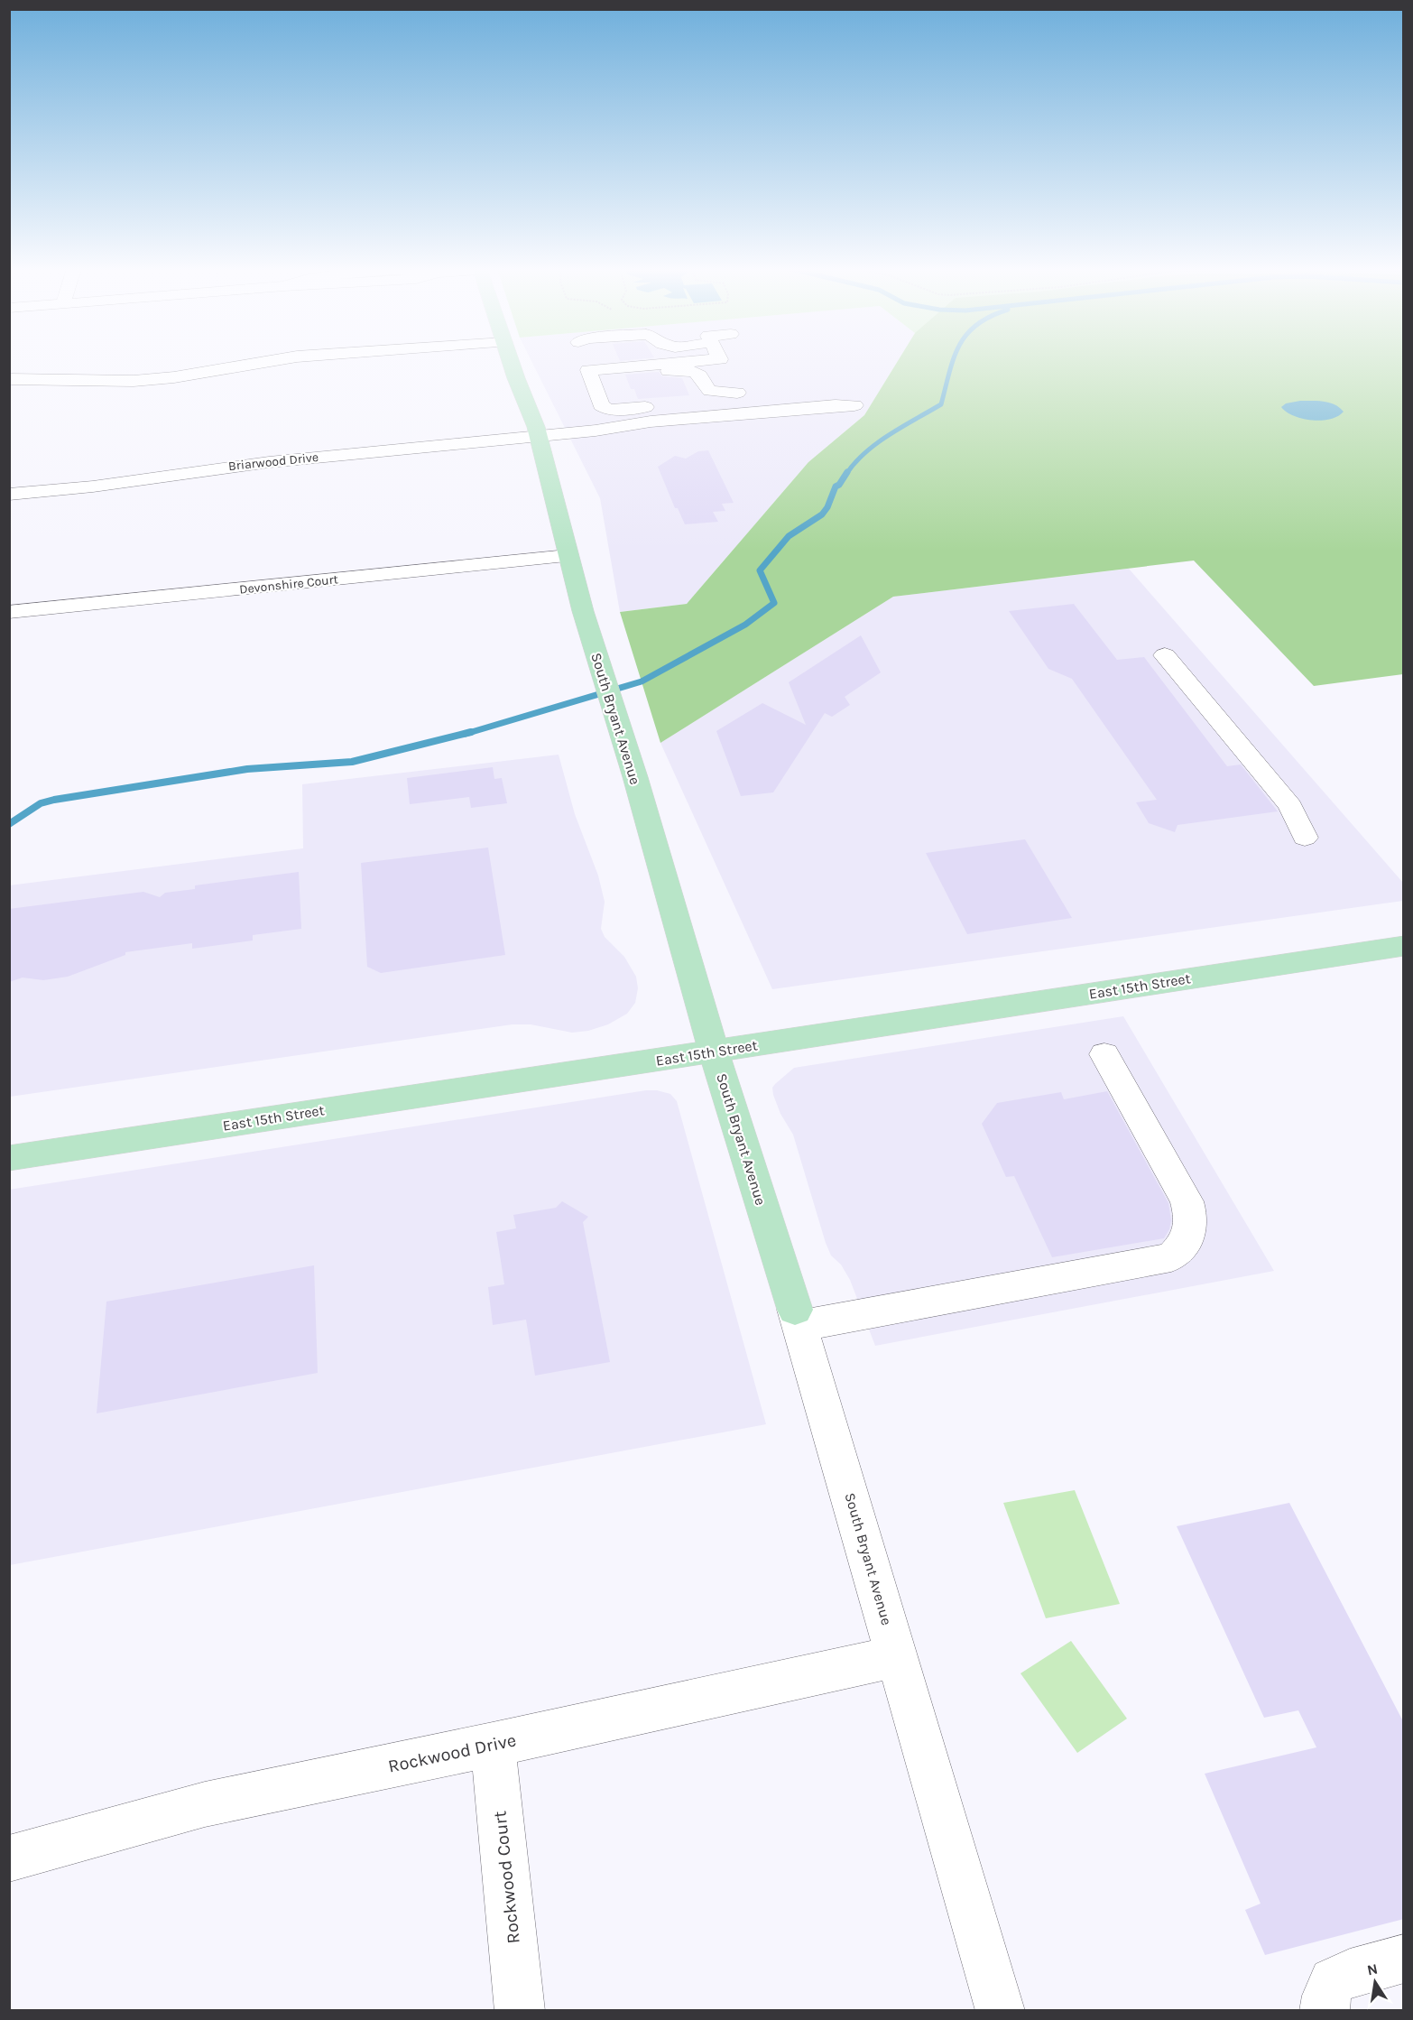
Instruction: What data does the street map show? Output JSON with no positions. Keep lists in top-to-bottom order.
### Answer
{
  "streets": {
    "main road": ["South Bryant Avenue", "East 15th Street"],
    "street": [
      "Briarwood Drive",
      "Devonshire Court",
      "Rockwood Drive",
      "Rockwood Court"
    ]
  },
  "crossings": [
    ["Briarwood Drive", "South Bryant Avenue"],
    ["Devonshire Court", "South Bryant Avenue"],
    ["South Bryant Avenue", "East 15th Street"],
    ["South Bryant Avenue", "Rockwood Drive"],
    ["Rockwood Drive", "Rockwood Court"]
  ],
  "north": "top"
}
